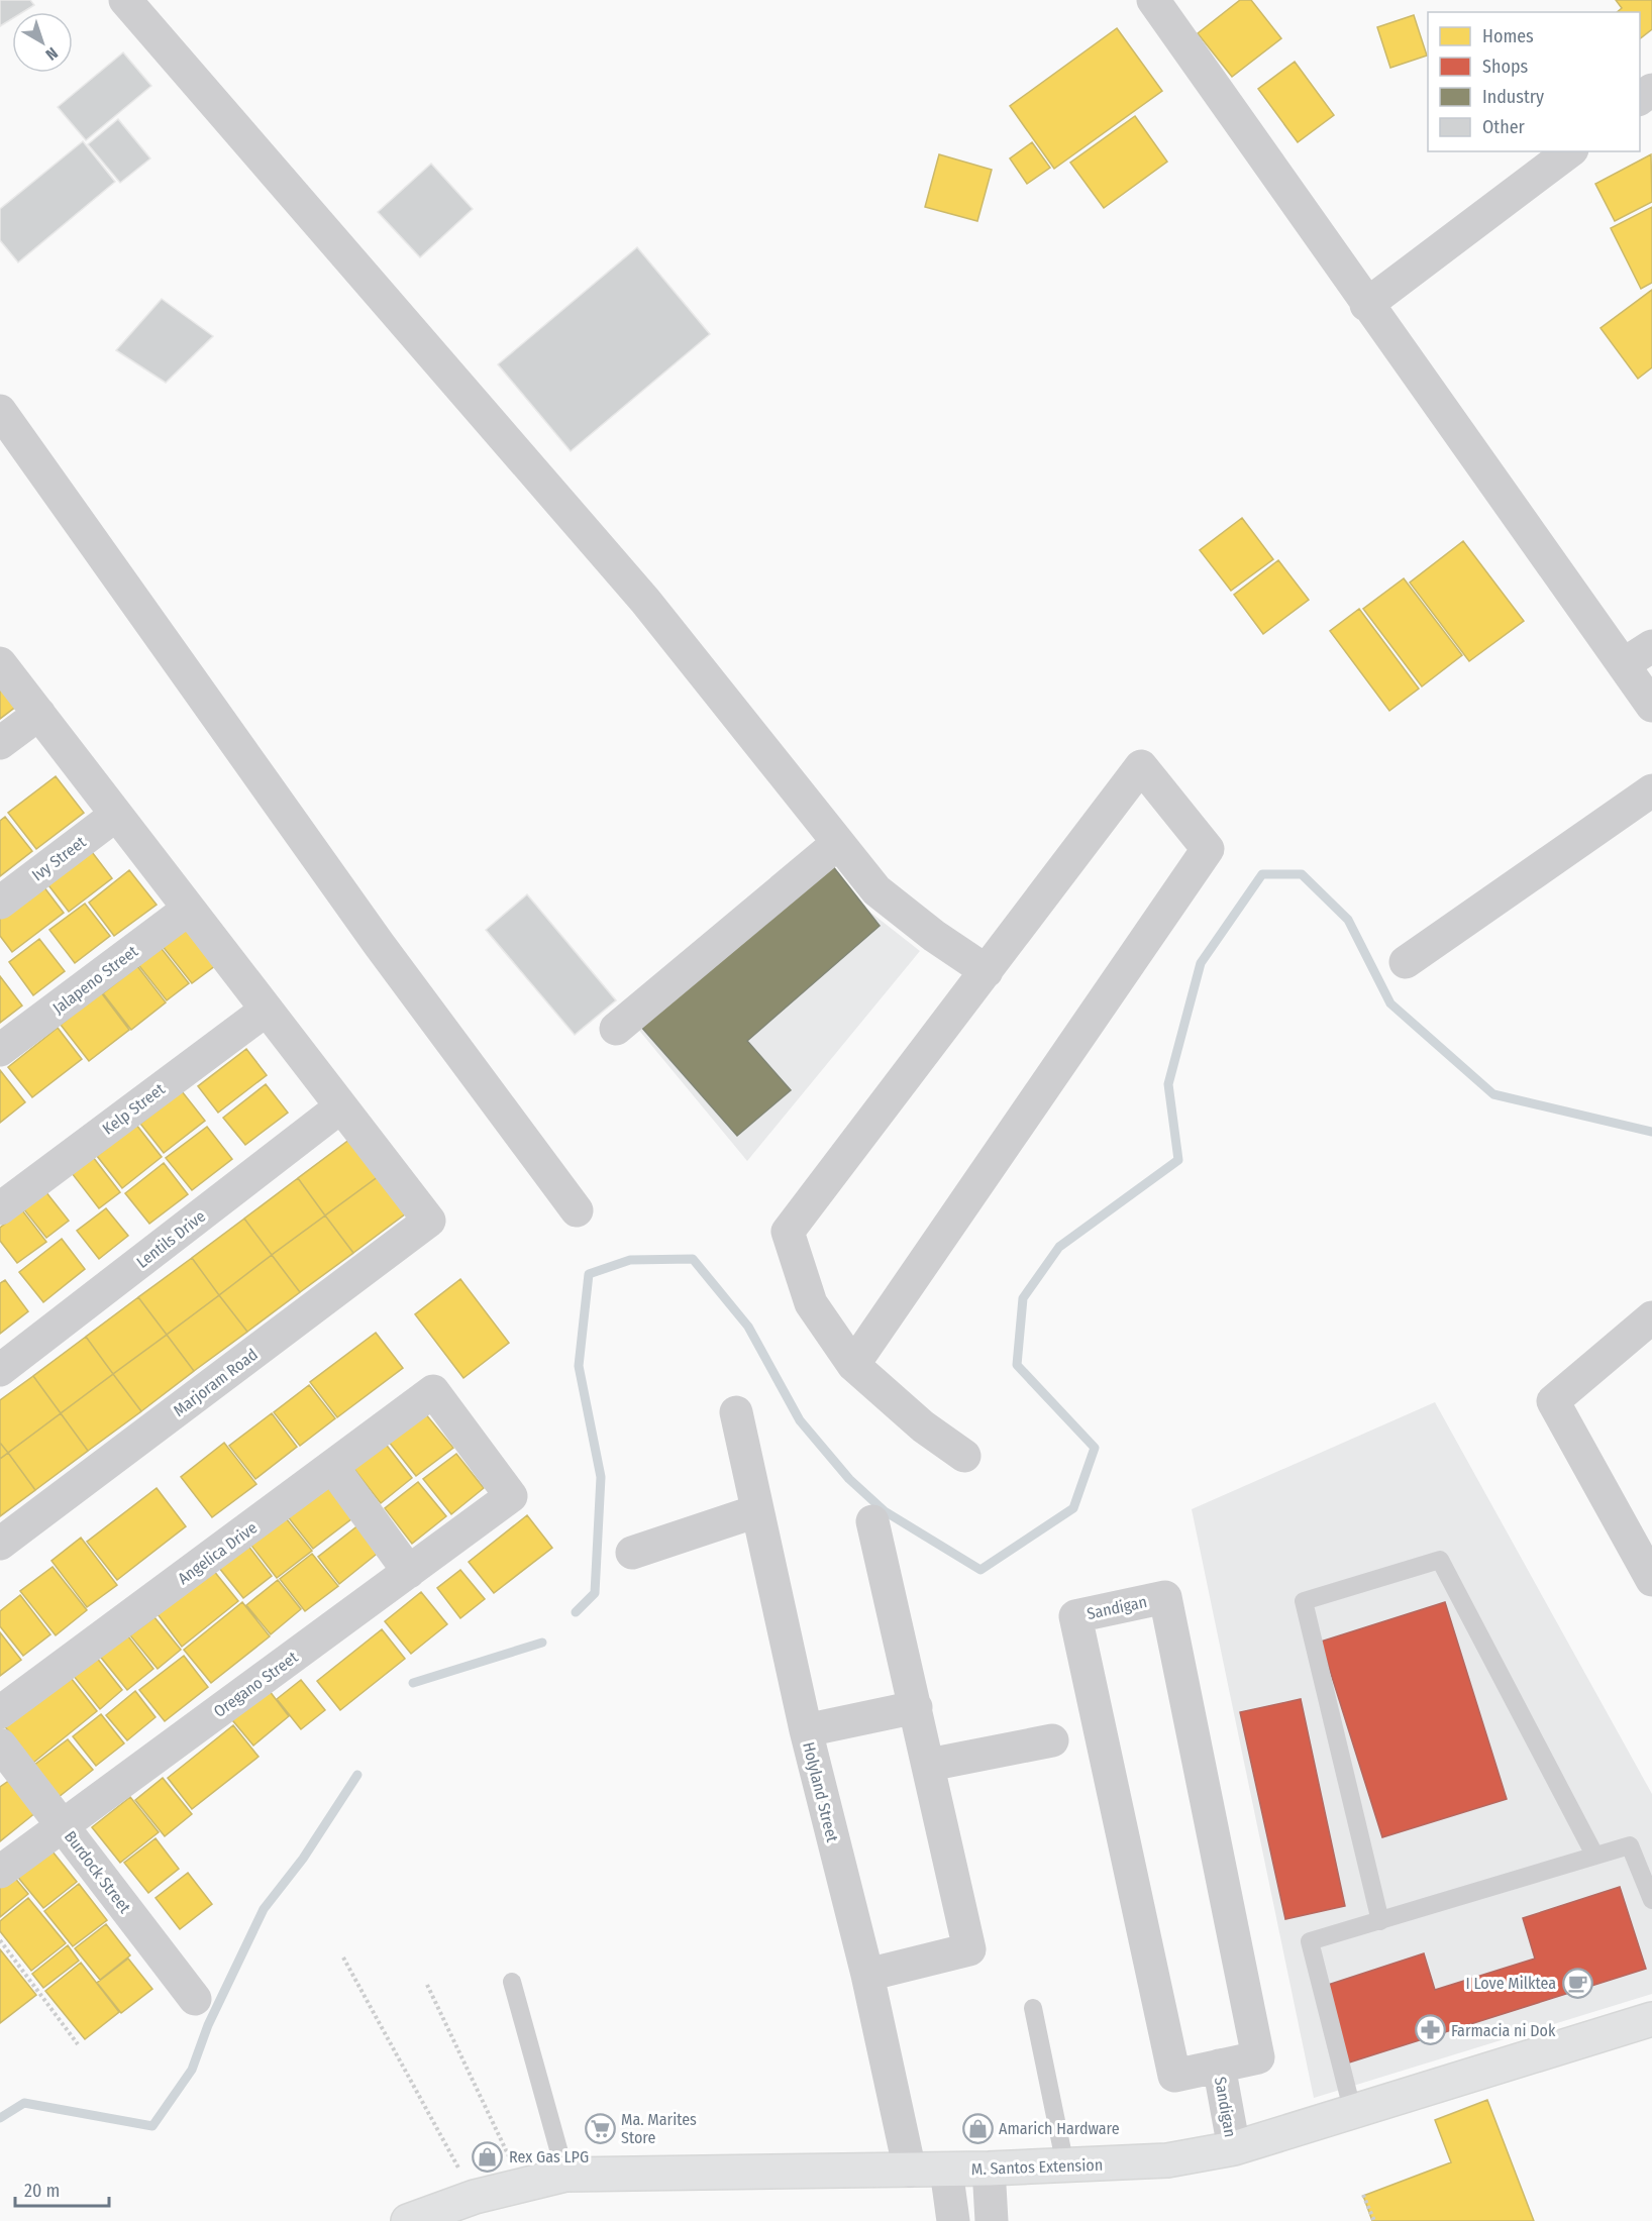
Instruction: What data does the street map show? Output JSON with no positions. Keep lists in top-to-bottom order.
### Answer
{
  "streets": {
    "street": [
      "Ivy Street",
      "Jalapeno Street",
      "Kelp Street",
      "Lentils Drive",
      "Marjoram Road",
      "Angelica Drive",
      "Sandigan",
      "Oregano Street",
      "Holyland Street",
      "Burdock Street",
      "M. Santos Extension"
    ]
  },
  "crossings": [
    ["Lentils Drive", "Marjoram Road"],
    ["Angelica Drive", "Oregano Street"],
    ["Sandigan", "M. Santos Extension"],
    ["Oregano Street", "Burdock Street"],
    ["Holyland Street", "M. Santos Extension"]
  ],
  "places": {
    "cafe": ["I Love Milktea"],
    "pharmacy": ["Farmacia ni Dok"],
    "supermarket": ["Ma. Marites Store"],
    "shop": ["Amarich Hardware", "Rex Gas LPG"]
  },
  "legend": [
    "Homes",
    "Shops",
    "Industry",
    "Other"
  ],
  "scale_bar": "20 m",
  "north": "bottom right"
}
